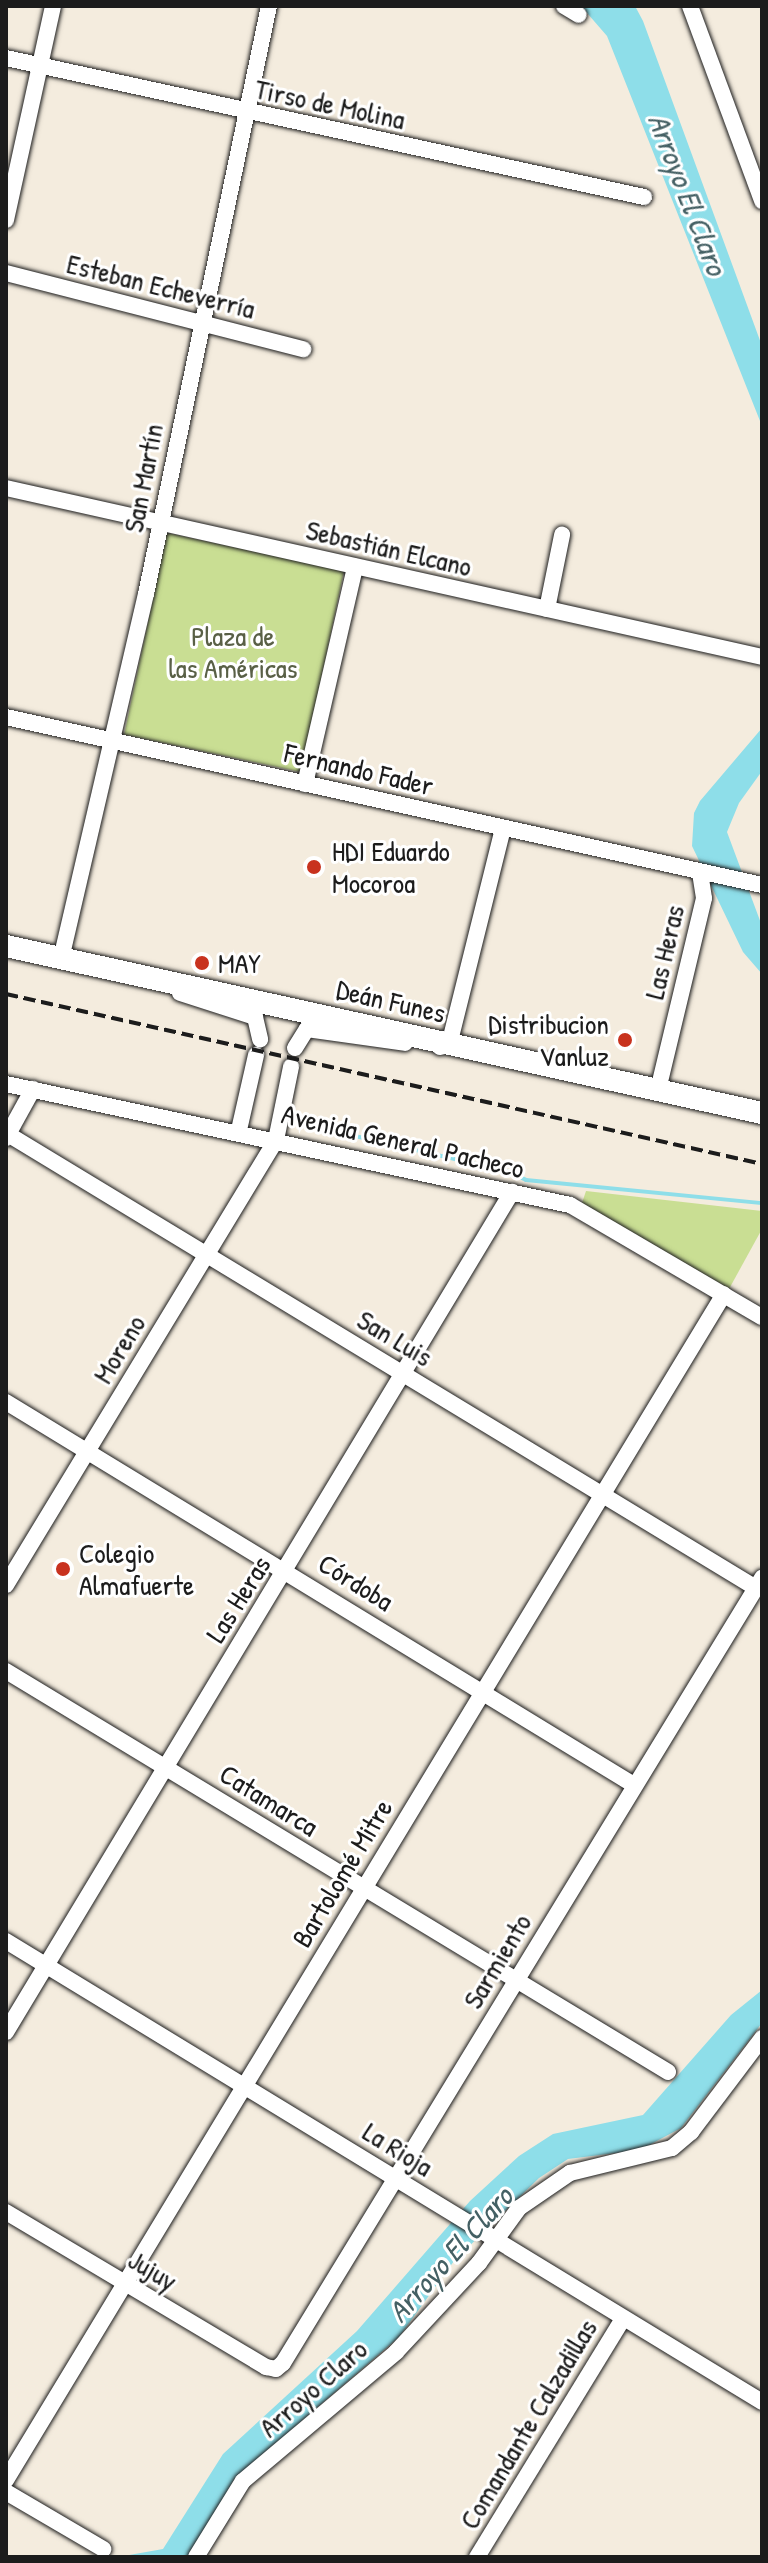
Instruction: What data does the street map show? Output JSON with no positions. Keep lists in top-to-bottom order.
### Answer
{
  "streets": {
    "main road": ["Deán Funes"],
    "street": [
      "Tirso de Molina",
      "Esteban Echeverría",
      "San Martín",
      "Sebastián Elcano",
      "Fernando Fader",
      "Las Heras",
      "Avenida General Pacheco",
      "San Luis",
      "Moreno",
      "Córdoba",
      "Catamarca",
      "Bartolomé Mitre",
      "Sarmiento",
      "La Rioja",
      "Jujuy",
      "Arroyo Claro",
      "Comandante Calzadillas"
    ]
  },
  "crossings": [
    ["Tirso de Molina", "San Martín"],
    ["Esteban Echeverría", "San Martín"],
    ["San Martín", "Sebastián Elcano"],
    ["San Martín", "Fernando Fader"],
    ["San Martín", "Deán Funes"],
    ["Fernando Fader", "Las Heras"],
    ["Las Heras", "Deán Funes"],
    ["Las Heras", "Avenida General Pacheco"],
    ["Las Heras", "San Luis"],
    ["Las Heras", "Córdoba"],
    ["Las Heras", "Catamarca"],
    ["Las Heras", "La Rioja"],
    ["Avenida General Pacheco", "Moreno"],
    ["Avenida General Pacheco", "Bartolomé Mitre"],
    ["San Luis", "Moreno"],
    ["San Luis", "Bartolomé Mitre"],
    ["San Luis", "Sarmiento"],
    ["Moreno", "Córdoba"],
    ["Córdoba", "Bartolomé Mitre"],
    ["Córdoba", "Sarmiento"],
    ["Catamarca", "Bartolomé Mitre"],
    ["Catamarca", "Sarmiento"],
    ["Bartolomé Mitre", "La Rioja"],
    ["Bartolomé Mitre", "Jujuy"],
    ["Sarmiento", "La Rioja"],
    ["Sarmiento", "Jujuy"],
    ["La Rioja", "Arroyo Claro"],
    ["La Rioja", "Comandante Calzadillas"]
  ],
  "water": ["Arroyo El Claro"],
  "parks": ["Plaza de las Américas"],
  "places": [
    "HDI Eduardo Mocoroa",
    "MAY",
    "Distribucion Vanluz",
    "Colegio Almafuerte"
  ]
}
